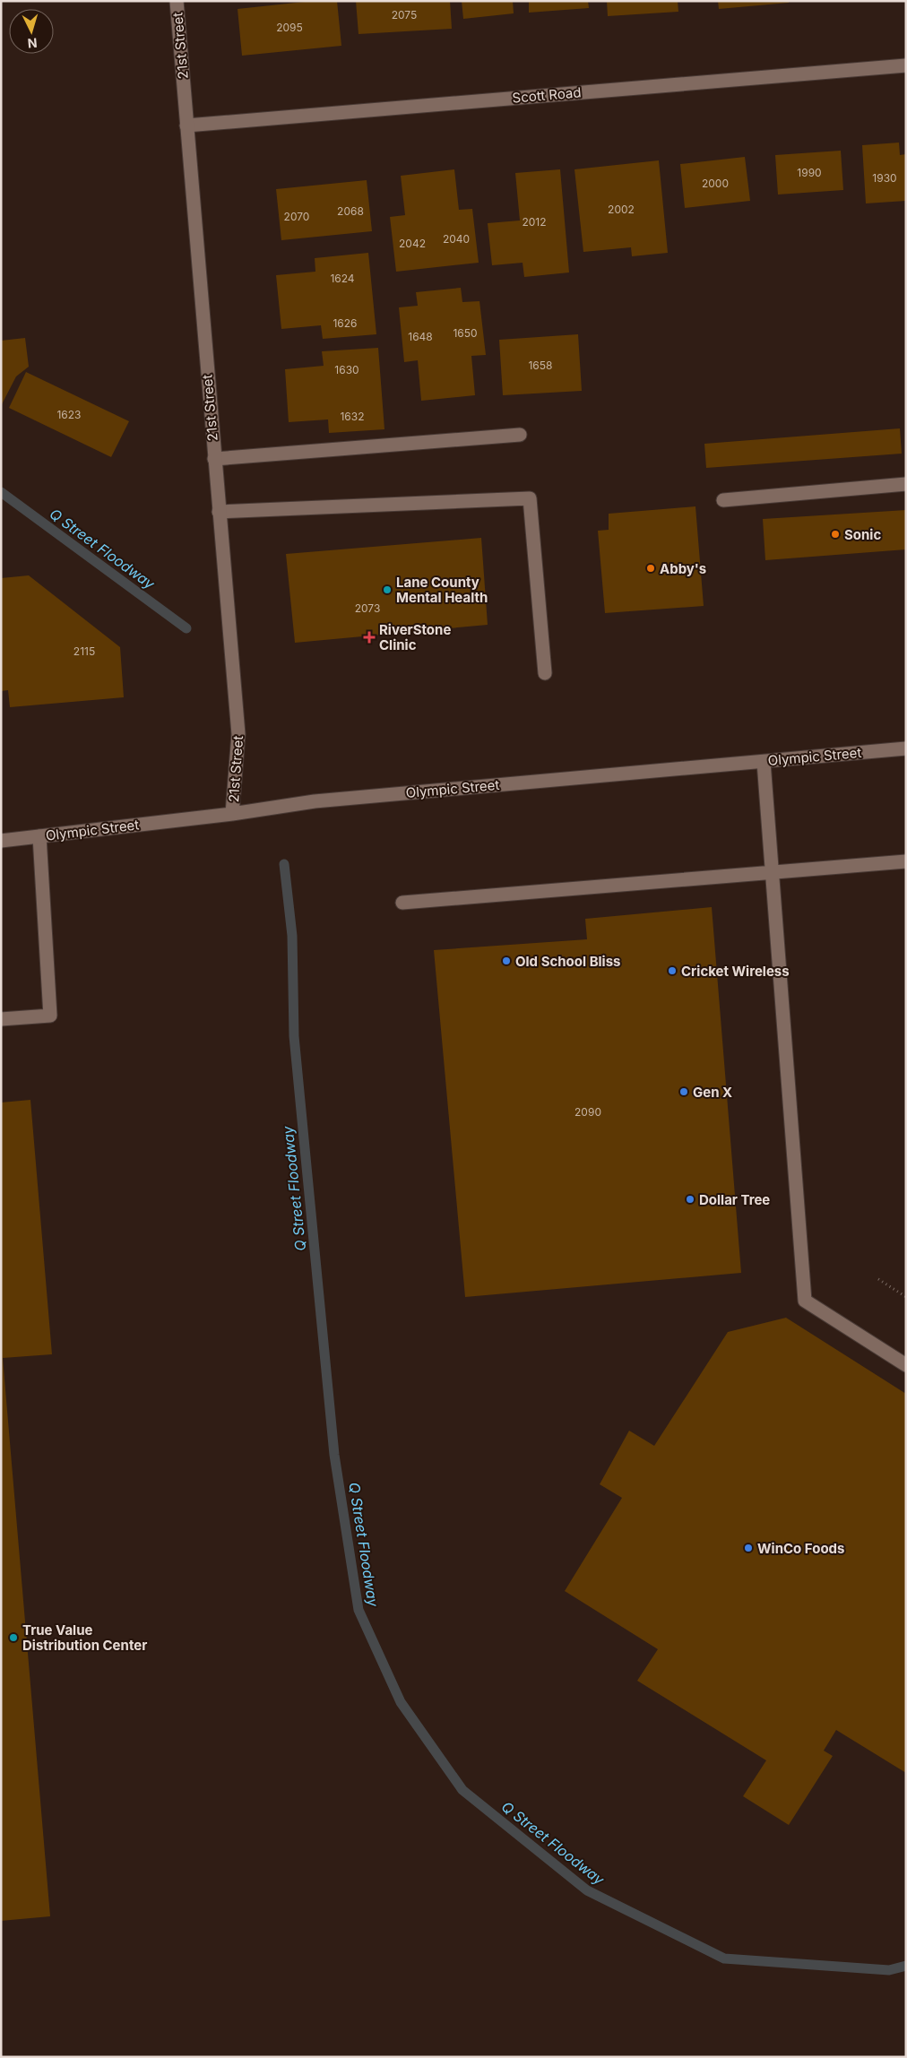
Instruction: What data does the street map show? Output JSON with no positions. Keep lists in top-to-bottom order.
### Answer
{
  "streets": {
    "street": ["21st Street", "Scott Road", "Olympic Street"]
  },
  "crossings": [
    ["21st Street", "Scott Road"],
    ["21st Street", "Olympic Street"]
  ],
  "water": ["Q Street Floodway"],
  "places": {
    "other": [
      "Sonic",
      "Abby's",
      "Lane County Mental Health",
      "Old School Bliss",
      "Cricket Wireless",
      "Gen X",
      "Dollar Tree",
      "WinCo Foods",
      "True Value Distribution Center"
    ],
    "health": ["RiverStone Clinic"]
  },
  "house_numbers": [
    "2075",
    "2095",
    "1990",
    "1930",
    "2000",
    "2002",
    "2068",
    "2070",
    "2012",
    "2040",
    "2042",
    "1624",
    "1626",
    "1650",
    "1648",
    "1658",
    "1630",
    "1623",
    "1632",
    "2073",
    "2115",
    "2090"
  ],
  "north": "bottom"
}
